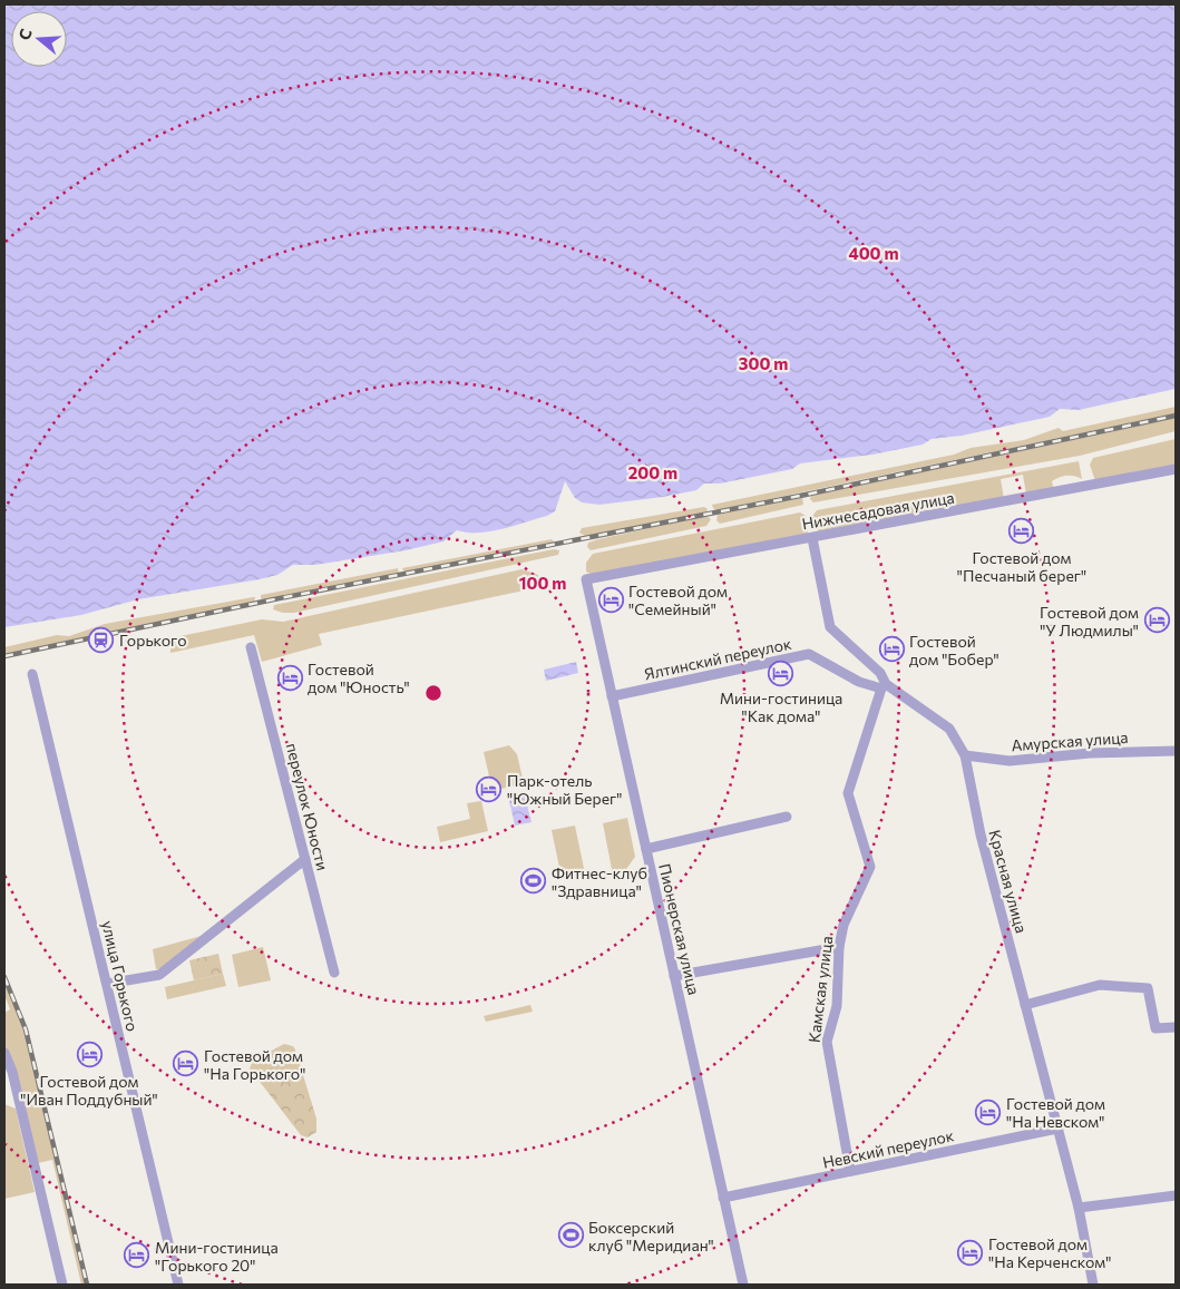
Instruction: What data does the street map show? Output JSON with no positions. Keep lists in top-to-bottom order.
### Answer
{
  "streets": {
    "street": [
      "Нижнесадовая улица",
      "Ялтинский переулок",
      "Амурская улица",
      "переулок Юности",
      "Красная улица",
      "Пионерская улица",
      "улица Горького",
      "Камская улица",
      "Невский переулок"
    ]
  },
  "crossings": [
    ["Нижнесадовая улица", "Красная улица"],
    ["Нижнесадовая улица", "Пионерская улица"],
    ["Ялтинский переулок", "Красная улица"],
    ["Ялтинский переулок", "Пионерская улица"],
    ["Ялтинский переулок", "Камская улица"],
    ["Амурская улица", "Красная улица"],
    ["Красная улица", "Камская улица"],
    ["Красная улица", "Невский переулок"],
    ["Пионерская улица", "Невский переулок"],
    ["Камская улица", "Невский переулок"]
  ],
  "places": {
    "hotel": [
      "Гостевой дом \"Песчаный берег\"",
      "Гостевой дом \"Семейный\"",
      "Гостевой дом \"У Людмилы\"",
      "Гостевой дом \"Бобер\"",
      "Мини-гостиница \"Как дома\"",
      "Гостевой дом \"Юность\"",
      "Парк-отель \"Южный Берег\"",
      "Гостевой дом \"Иван Поддубный\"",
      "Гостевой дом \"На Горького\"",
      "Гостевой дом \"На Невском\"",
      "Гостевой дом \"На Керченском\"",
      "Мини-гостиница \"Горького 20\""
    ],
    "station": ["Горького"],
    "sports": ["Фитнес-клуб \"Здравница\"", "Боксерский клуб \"Меридиан\""]
  },
  "north": "left",
  "rings": [
    "400 m",
    "300 m",
    "200 m",
    "100 m"
  ]
}
